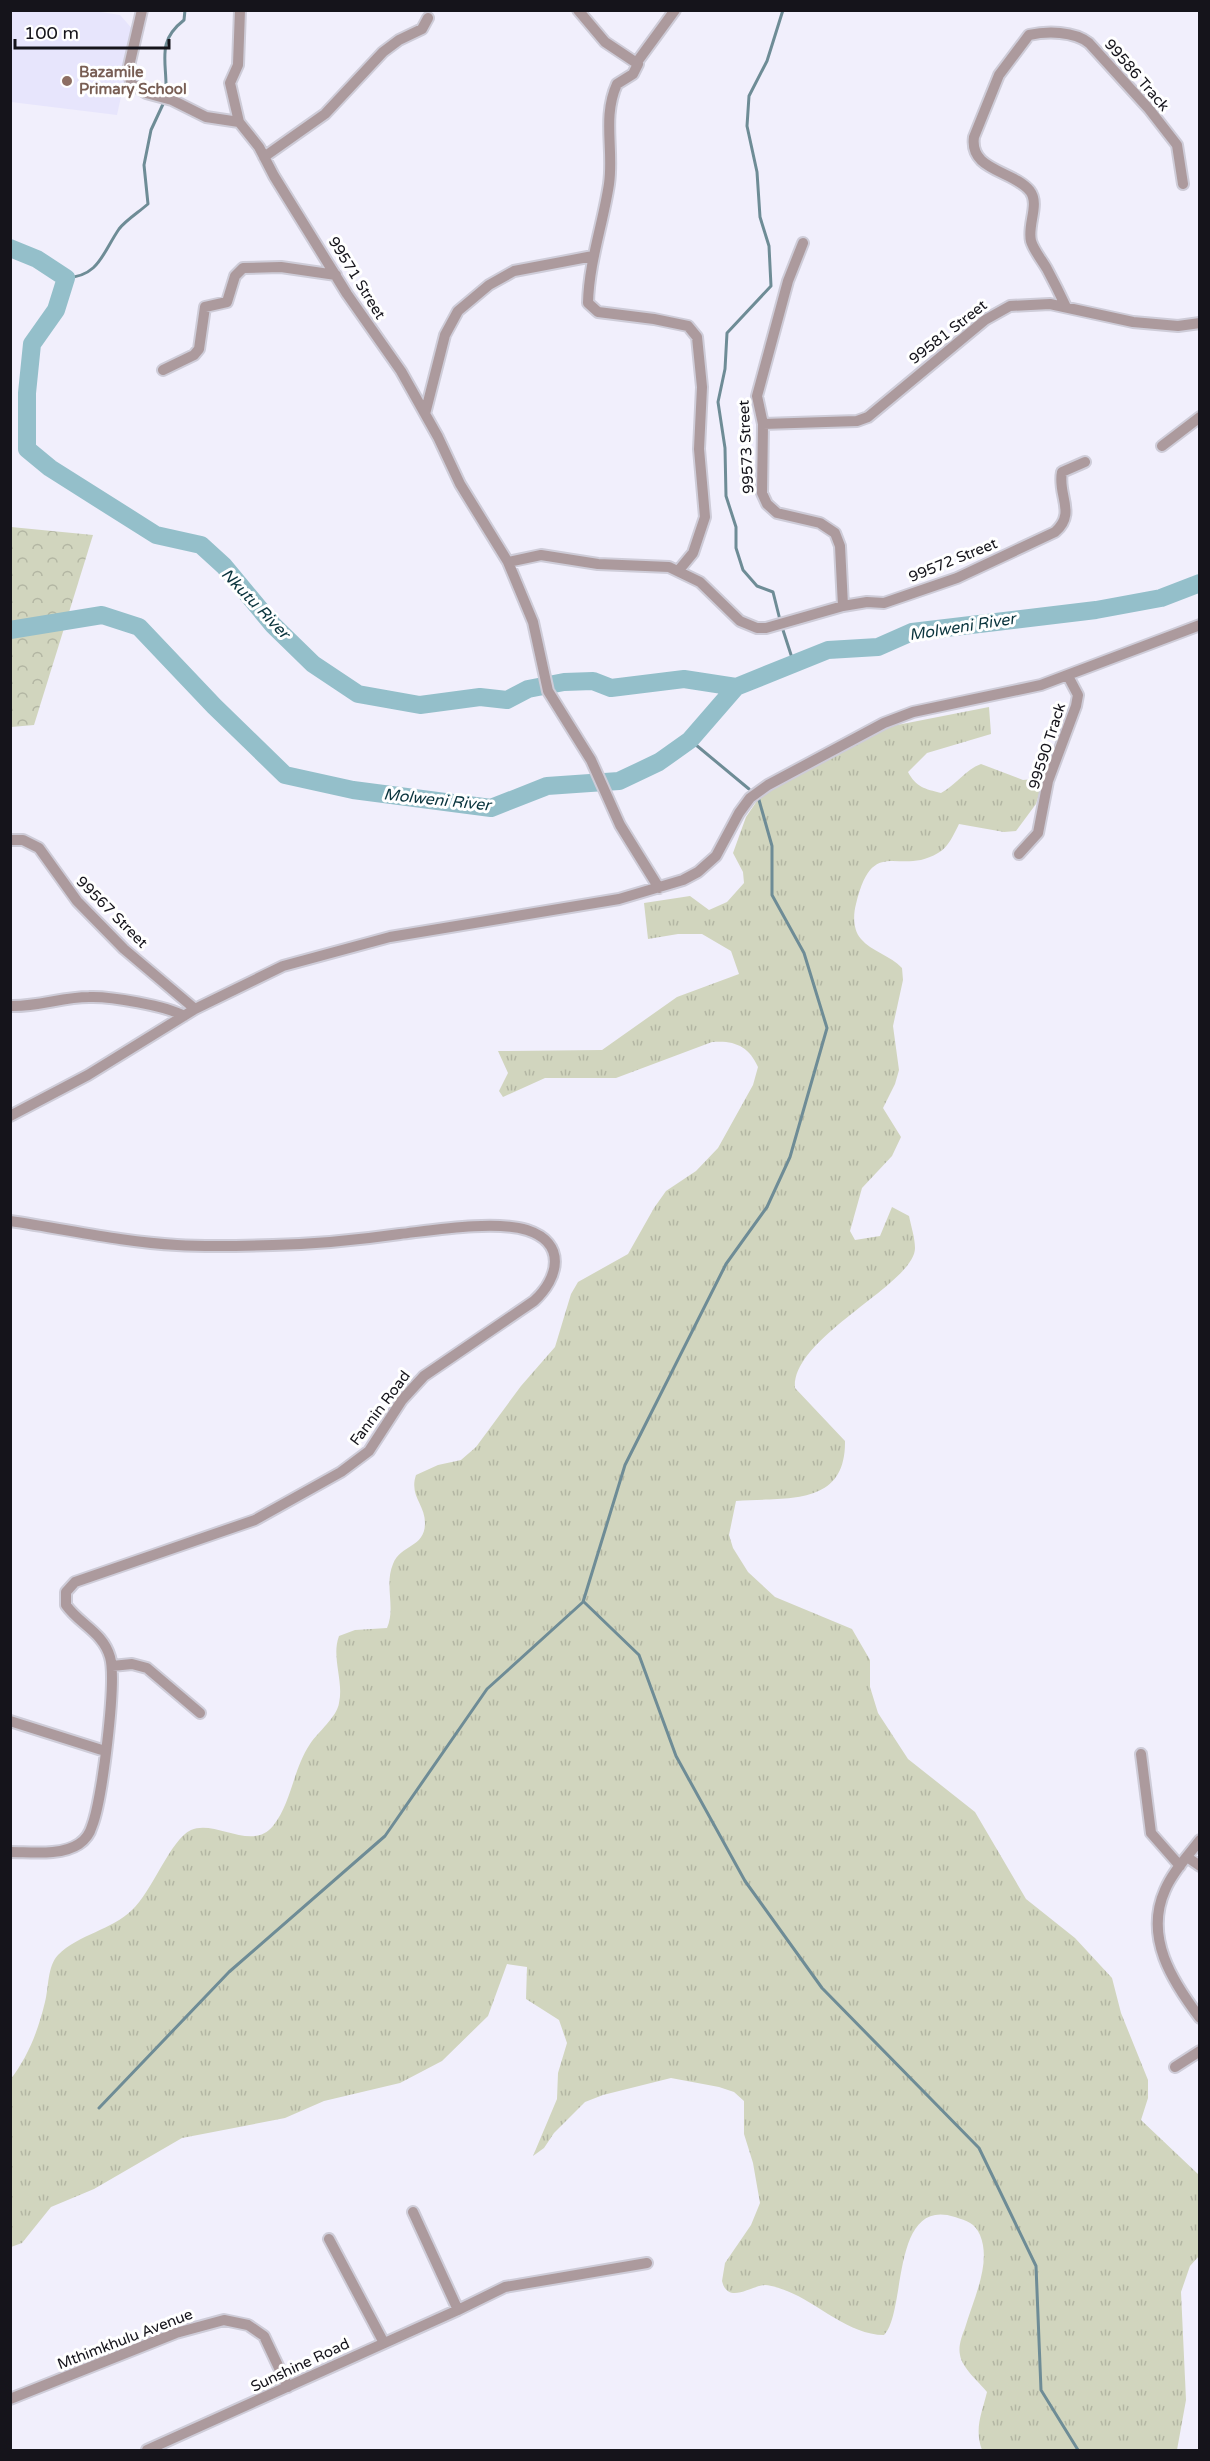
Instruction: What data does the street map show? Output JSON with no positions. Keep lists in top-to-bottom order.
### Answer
{
  "streets": {
    "street": [
      "99586 Track",
      "99571 Street",
      "99581 Street",
      "99573 Street",
      "99572 Street",
      "99590 Track",
      "99567 Street",
      "Fannin Road",
      "Mthimkhulu Avenue",
      "Sunshine Road"
    ]
  },
  "crossings": [
    ["99586 Track", "99581 Street"],
    ["99571 Street", "99572 Street"],
    ["99581 Street", "99573 Street"],
    ["99573 Street", "99572 Street"],
    ["Mthimkhulu Avenue", "Sunshine Road"]
  ],
  "water": ["Nkutu River", "Molweni River"],
  "places": ["Bazamile Primary School"],
  "scale_bar": "100 m"
}
